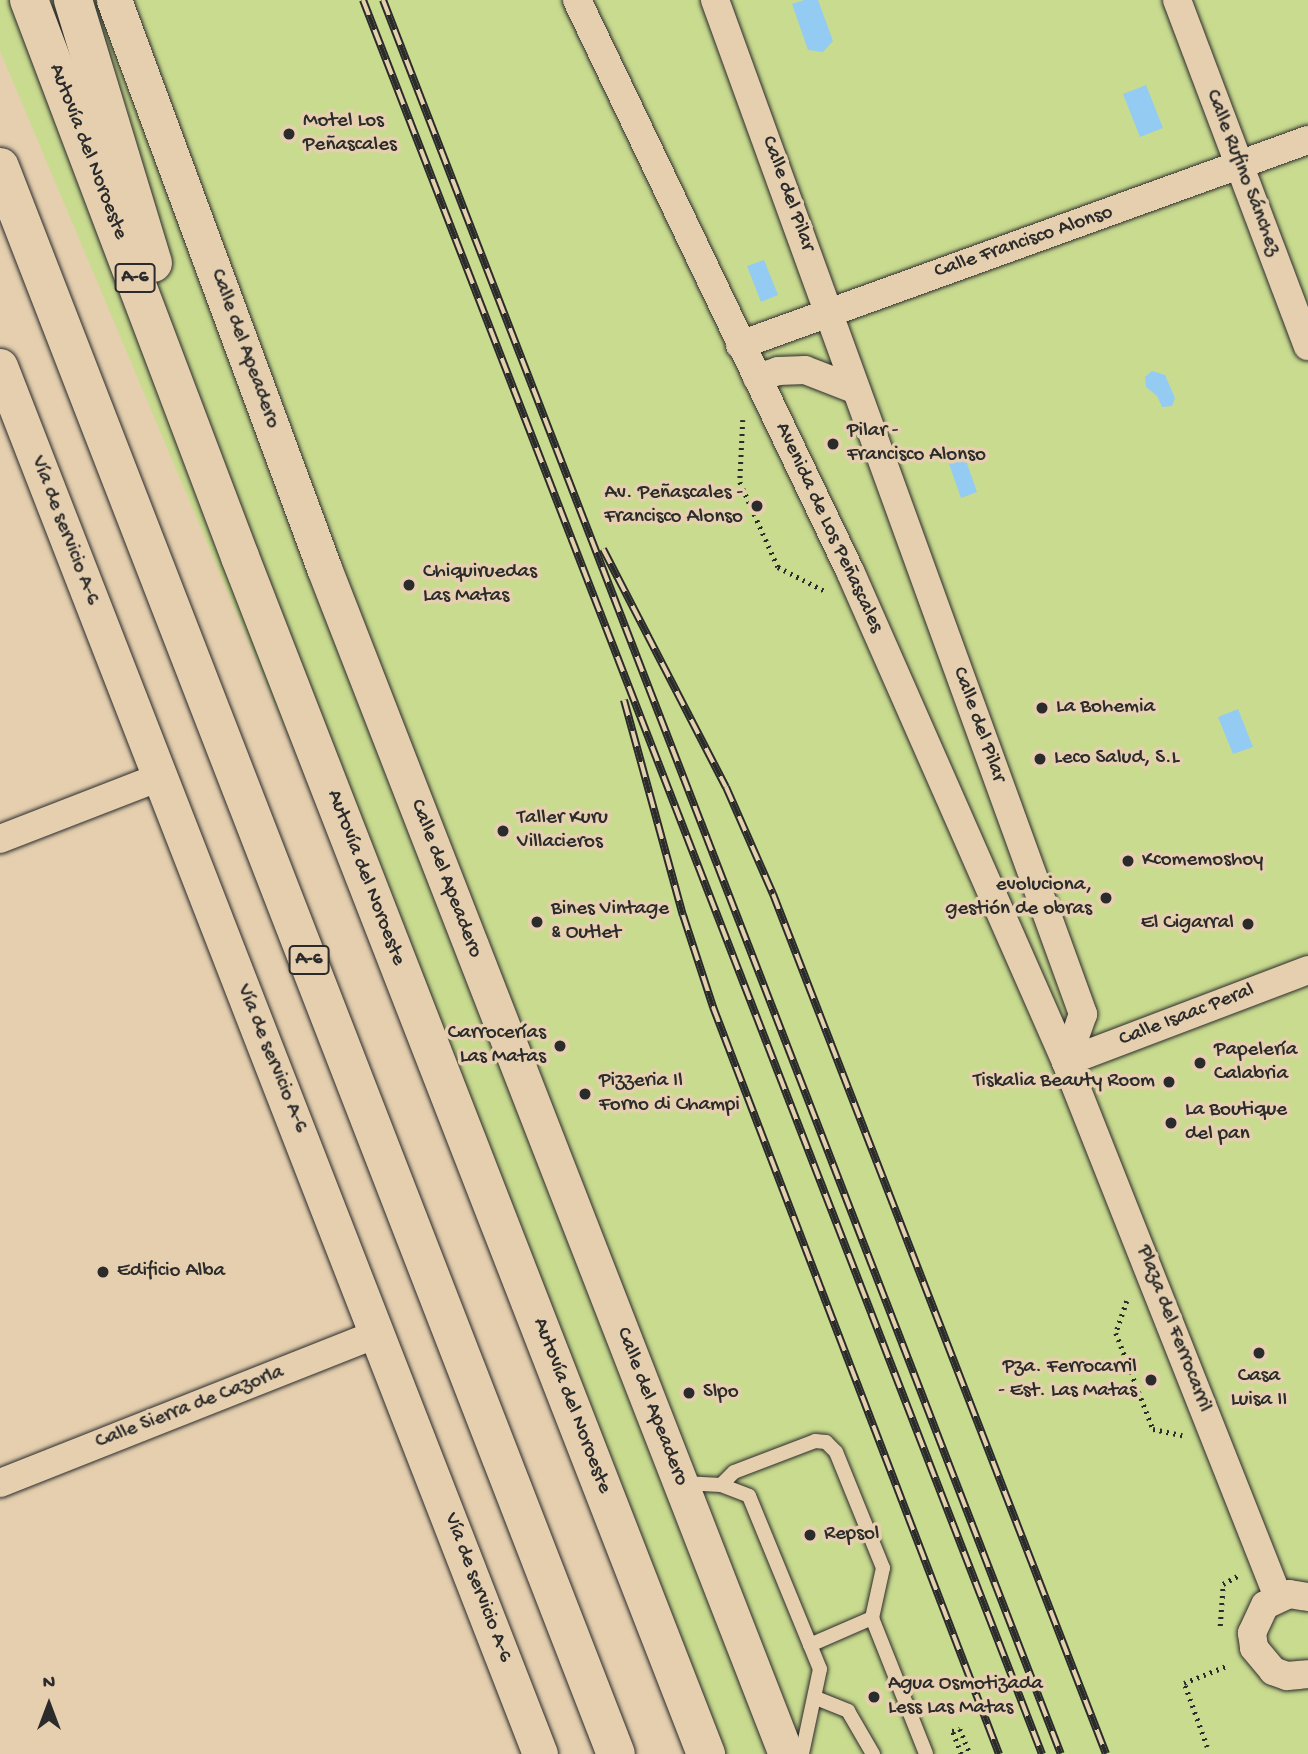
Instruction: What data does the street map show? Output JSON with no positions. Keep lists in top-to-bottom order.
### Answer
{
  "streets": {
    "highway": ["Autovía del Noroeste", "A-6"],
    "street": [
      "Calle Rufino Sánchez",
      "Calle del Pilar",
      "Calle Francisco Alonso",
      "Calle del Apeadero",
      "Avenida de Los Peñascales",
      "Vía de servicio A-6",
      "Calle Isaac Peral",
      "Plaza del Ferrocarril",
      "Calle Sierra de Cazorla"
    ]
  },
  "crossings": [
    ["Calle Rufino Sánchez", "Calle Francisco Alonso"],
    ["Calle del Pilar", "Calle Francisco Alonso"],
    ["Calle del Pilar", "Avenida de Los Peñascales"],
    ["Calle del Pilar", "Calle Isaac Peral"],
    ["Calle del Pilar", "Plaza del Ferrocarril"],
    ["Calle Francisco Alonso", "Avenida de Los Peñascales"],
    ["Avenida de Los Peñascales", "Calle Isaac Peral"],
    ["Avenida de Los Peñascales", "Plaza del Ferrocarril"],
    ["Vía de servicio A-6", "Calle Sierra de Cazorla"],
    ["Calle Isaac Peral", "Plaza del Ferrocarril"]
  ],
  "places": [
    "Motel Los Peñascales",
    "Pilar - Francisco Alonso",
    "Av. Peñascales - Francisco Alonso",
    "Chiquiruedas Las Matas",
    "La Bohemia",
    "Leco Salud, S.L",
    "Taller Kuru Villacieros",
    "Kcomemoshoy",
    "evoluciona, gestión de obras",
    "Bines Vintage & Outlet",
    "El Cigarral",
    "Carrocerías Las Matas",
    "Papelería Calabria",
    "Tiskalia Beauty Room",
    "Pizzeria Il Forno di Champi",
    "La Boutique del pan",
    "Edificio Alba",
    "Casa Luisa II",
    "Pza. Ferrocarril - Est. Las Matas",
    "Slpo",
    "Repsol",
    "Agua Osmotizada Less Las Matas"
  ],
  "north": "top"
}
